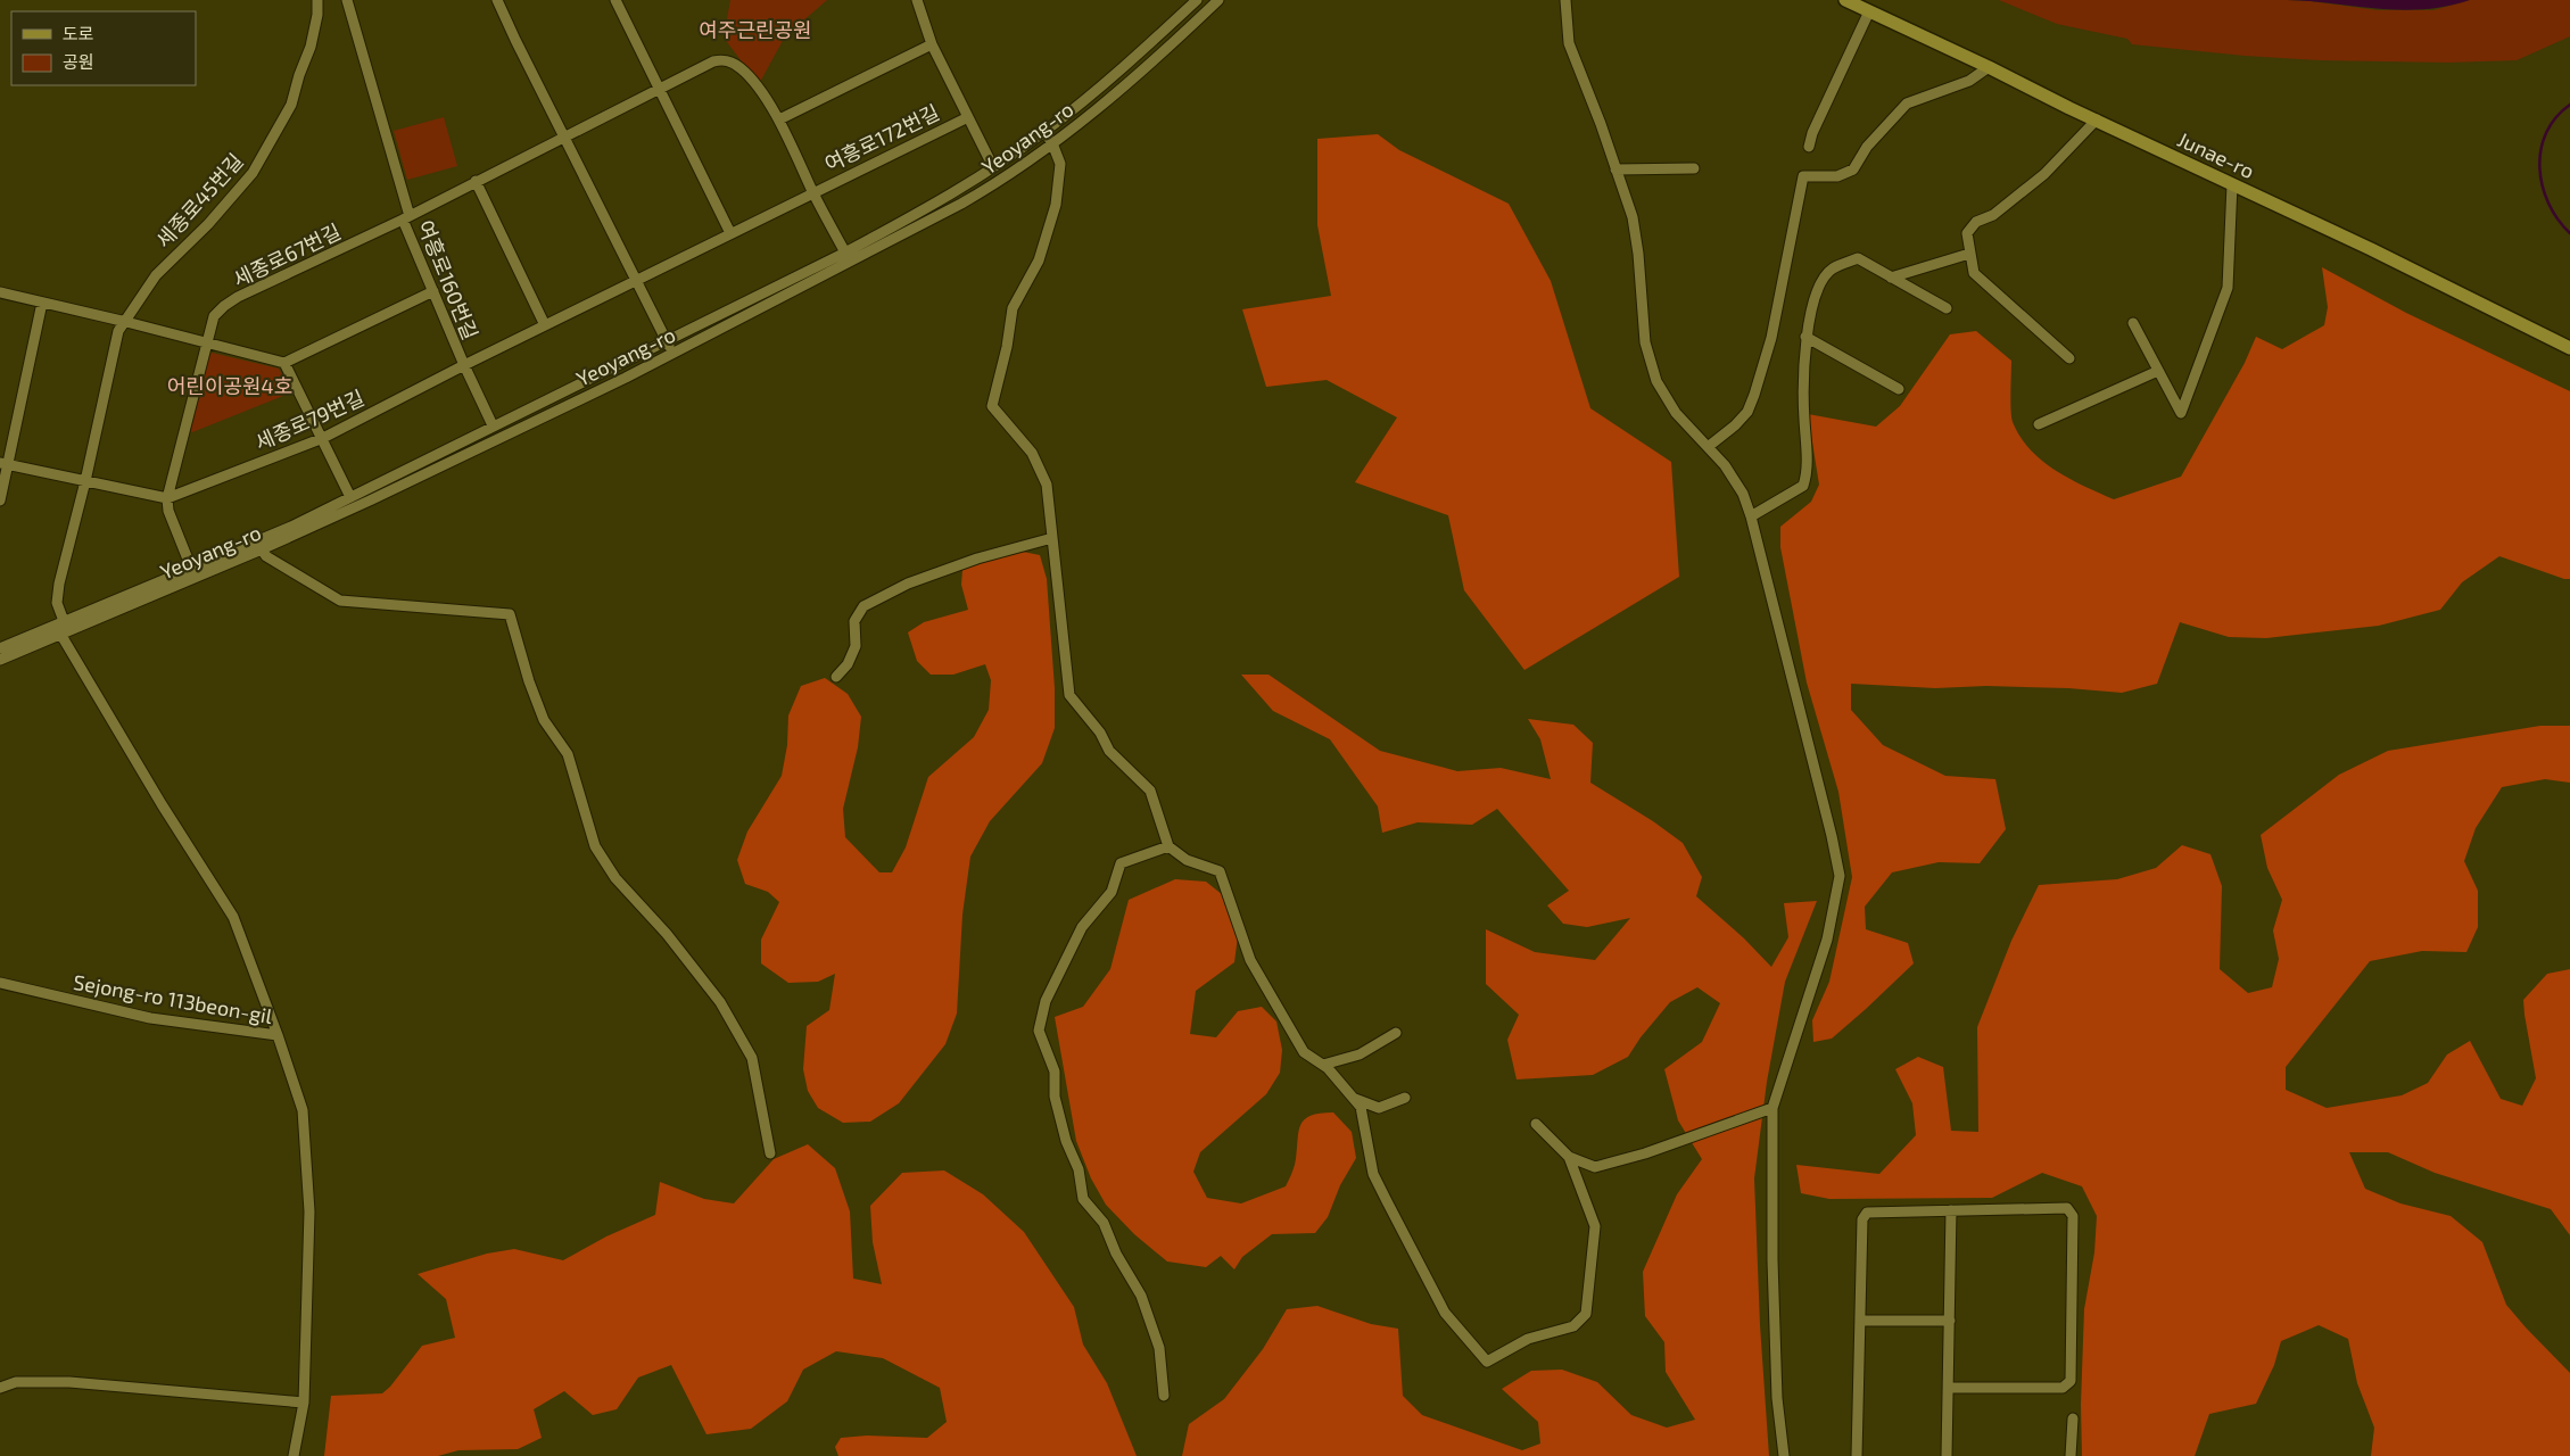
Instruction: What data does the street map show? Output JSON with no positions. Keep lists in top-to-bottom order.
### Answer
{
  "streets": {
    "main road": ["Junae-ro"],
    "street": [
      "여흥로172번길",
      "Yeoyang-ro",
      "세종로45번길",
      "세종로67번길",
      "여흥로160번길",
      "세종로79번길",
      "Sejong-ro 113beon-gil"
    ]
  },
  "crossings": [
    ["여흥로172번길", "Yeoyang-ro"],
    ["여흥로172번길", "여흥로160번길"],
    ["Yeoyang-ro", "여흥로160번길"],
    ["세종로67번길", "여흥로160번길"],
    ["여흥로160번길", "세종로79번길"]
  ],
  "parks": ["여주근린공원", "어린이공원4호"],
  "legend": ["도로", "공원"]
}
